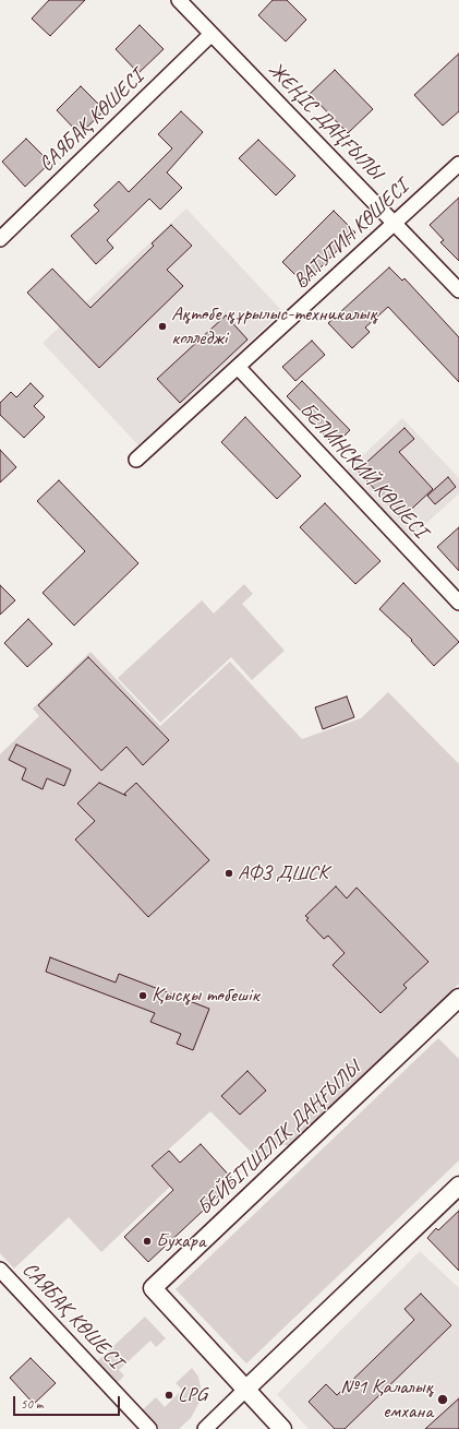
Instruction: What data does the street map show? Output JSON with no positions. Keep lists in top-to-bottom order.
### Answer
{
  "streets": {
    "main road": ["БЕЙБІТШІЛІК ДАҢҒЫЛЫ"],
    "street": [
      "САЯБАҚ КӨШЕСІ",
      "ЖЕҢІС ДАҢҒЫЛЫ",
      "ВАТУТИН КӨШЕСІ",
      "БЕЛИНСКИЙ КӨШЕСІ"
    ]
  },
  "crossings": [
    ["САЯБАҚ КӨШЕСІ", "ЖЕҢІС ДАҢҒЫЛЫ"],
    ["ЖЕҢІС ДАҢҒЫЛЫ", "ВАТУТИН КӨШЕСІ"],
    ["ВАТУТИН КӨШЕСІ", "БЕЛИНСКИЙ КӨШЕСІ"]
  ],
  "places": [
    "Ақтөбе құрылыс-техникалық колледжі",
    "АФЗ ДШСК",
    "Қысқы төбешік",
    "Бухара",
    "LPG",
    "№1 Қалалық емхана"
  ],
  "scale_bar": "50 m"
}
